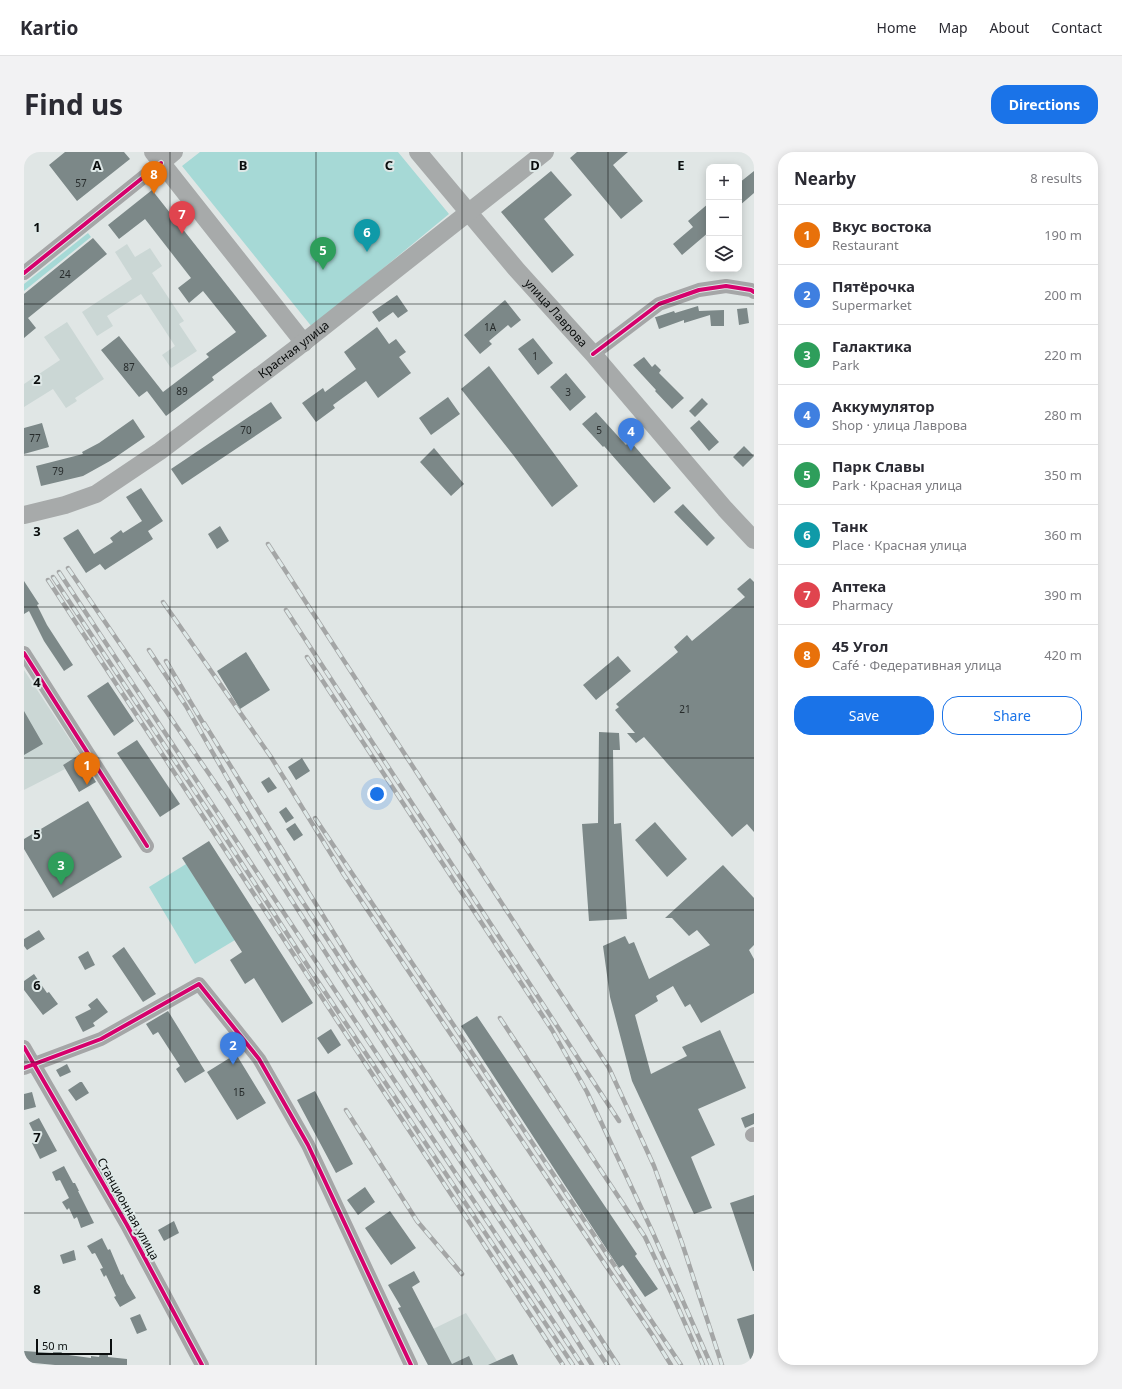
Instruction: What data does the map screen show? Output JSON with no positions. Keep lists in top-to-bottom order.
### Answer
{
  "streets": {
    "main road": ["улица Лаврова", "Красная улица"],
    "street": ["Станционная улица"]
  },
  "crossings": [
    ["улица Лаврова", "Красная улица"]
  ],
  "house_numbers": [
    "57",
    "24",
    "1А",
    "1",
    "87",
    "89",
    "3",
    "70",
    "5",
    "77",
    "79",
    "21",
    "1Б"
  ],
  "scale_bar": "50 m",
  "page": {
    "header": "Kartio",
    "nav": [
      "Home",
      "Map",
      "About",
      "Contact"
    ],
    "title": "Find us",
    "buttons": [
      "Directions",
      ["Save", "Share"]
    ],
    "heading": ["Nearby", "8 results"],
    "pins": [
      "8",
      "7",
      "6",
      "5",
      "4",
      "1",
      "3",
      "2"
    ],
    "map_buttons": ["+", "−"],
    "list": [
      {
        "mark": "1",
        "name": "Вкус востока",
        "note": "Restaurant",
        "value": "190 m"
      },
      {
        "mark": "2",
        "name": "Пятёрочка",
        "note": "Supermarket",
        "value": "200 m"
      },
      {
        "mark": "3",
        "name": "Галактика",
        "note": "Park",
        "value": "220 m"
      },
      {
        "mark": "4",
        "name": "Аккумулятор",
        "note": "Shop · улица Лаврова",
        "value": "280 m"
      },
      {
        "mark": "5",
        "name": "Парк Славы",
        "note": "Park · Красная улица",
        "value": "350 m"
      },
      {
        "mark": "6",
        "name": "Танк",
        "note": "Place · Красная улица",
        "value": "360 m"
      },
      {
        "mark": "7",
        "name": "Аптека",
        "note": "Pharmacy",
        "value": "390 m"
      },
      {
        "mark": "8",
        "name": "45 Угол",
        "note": "Café · Федеративная улица",
        "value": "420 m"
      }
    ],
    "scale": "50 m"
  },
  "grid": {
    "columns": [
      "A",
      "B",
      "C",
      "D",
      "E"
    ],
    "rows": [
      "1",
      "2",
      "3",
      "4",
      "5",
      "6",
      "7",
      "8"
    ]
  }
}
